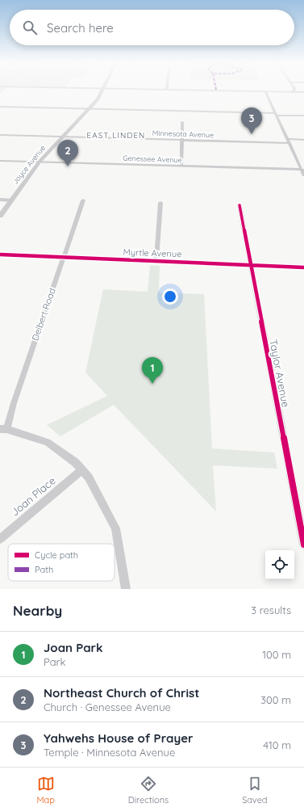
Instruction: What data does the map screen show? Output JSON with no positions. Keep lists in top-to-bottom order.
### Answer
{
  "streets": {
    "street": [
      "Minnesota Avenue",
      "Genessee Avenue",
      "Joyce Avenue",
      "Myrtle Avenue",
      "Delbert Road",
      "Taylor Avenue",
      "Joan Place"
    ]
  },
  "crossings": [
    ["Minnesota Avenue", "Joyce Avenue"],
    ["Genessee Avenue", "Joyce Avenue"],
    ["Myrtle Avenue", "Delbert Road"],
    ["Myrtle Avenue", "Taylor Avenue"]
  ],
  "districts": ["EAST LINDEN"],
  "legend": ["Cycle path", "Path"],
  "page": {
    "search": "Search here",
    "pins": ["3", "2", "1"],
    "heading": ["Nearby", "3 results"],
    "list": [
      {
        "mark": "1",
        "name": "Joan Park",
        "note": "Park",
        "value": "100 m"
      },
      {
        "mark": "2",
        "name": "Northeast Church of Christ",
        "note": "Church · Genessee Avenue",
        "value": "300 m"
      },
      {
        "mark": "3",
        "name": "Yahwehs House of Prayer",
        "note": "Temple · Minnesota Avenue",
        "value": "410 m"
      }
    ],
    "nav": ["Map", "Directions", "Saved"]
  }
}
